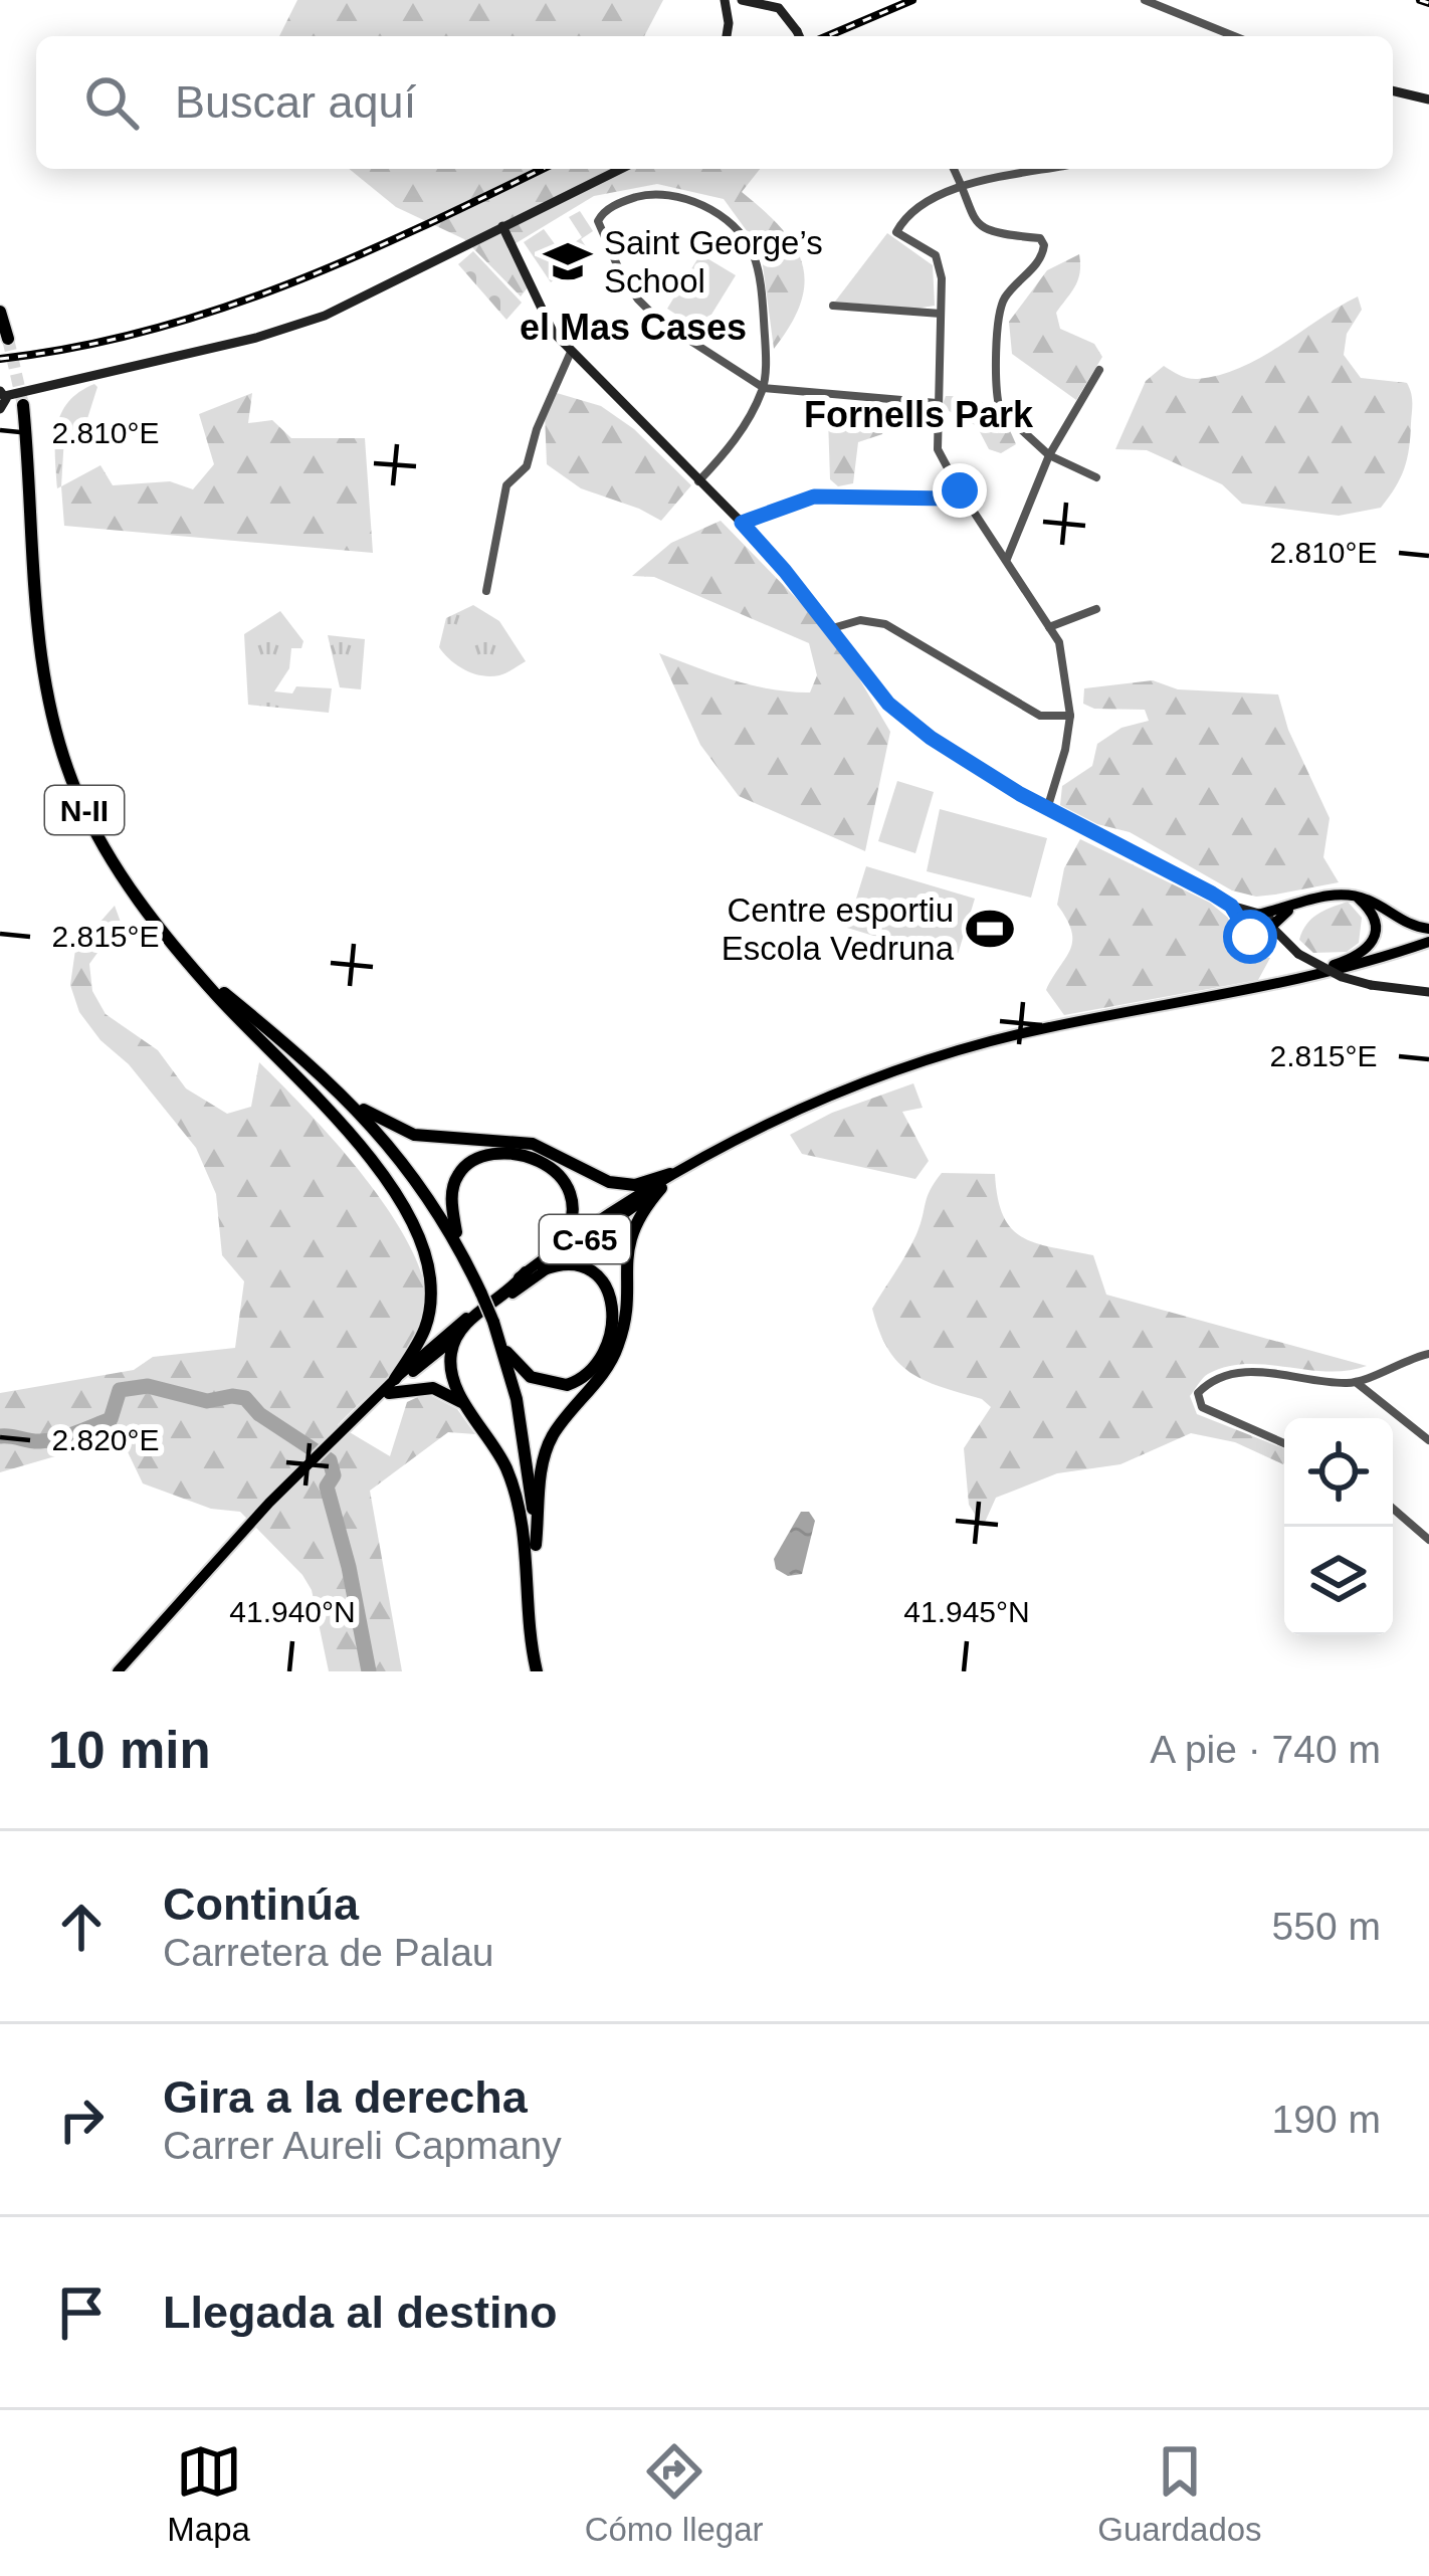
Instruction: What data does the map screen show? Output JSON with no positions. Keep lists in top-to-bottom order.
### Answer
{
  "streets": {
    "highway": ["N-II"],
    "main road": ["C-65"]
  },
  "districts": ["el Mas Cases", "Fornells Park"],
  "places": {
    "school or university": ["Saint George’s School"],
    "sports": ["Centre esportiu Escola Vedruna"]
  },
  "page": {
    "search": "Buscar aquí",
    "heading": ["10 min", "A pie · 740 m"],
    "list": [
      ["Continúa", "Carretera de Palau", "550 m"],
      ["Gira a la derecha", "Carrer Aureli Capmany", "190 m"],
      "Llegada al destino"
    ],
    "nav": ["Mapa", "Cómo llegar", "Guardados"]
  },
  "coordinates": [
    "2.810°E",
    "2.815°E",
    "2.820°E",
    "41.940°N",
    "41.945°N"
  ]
}
